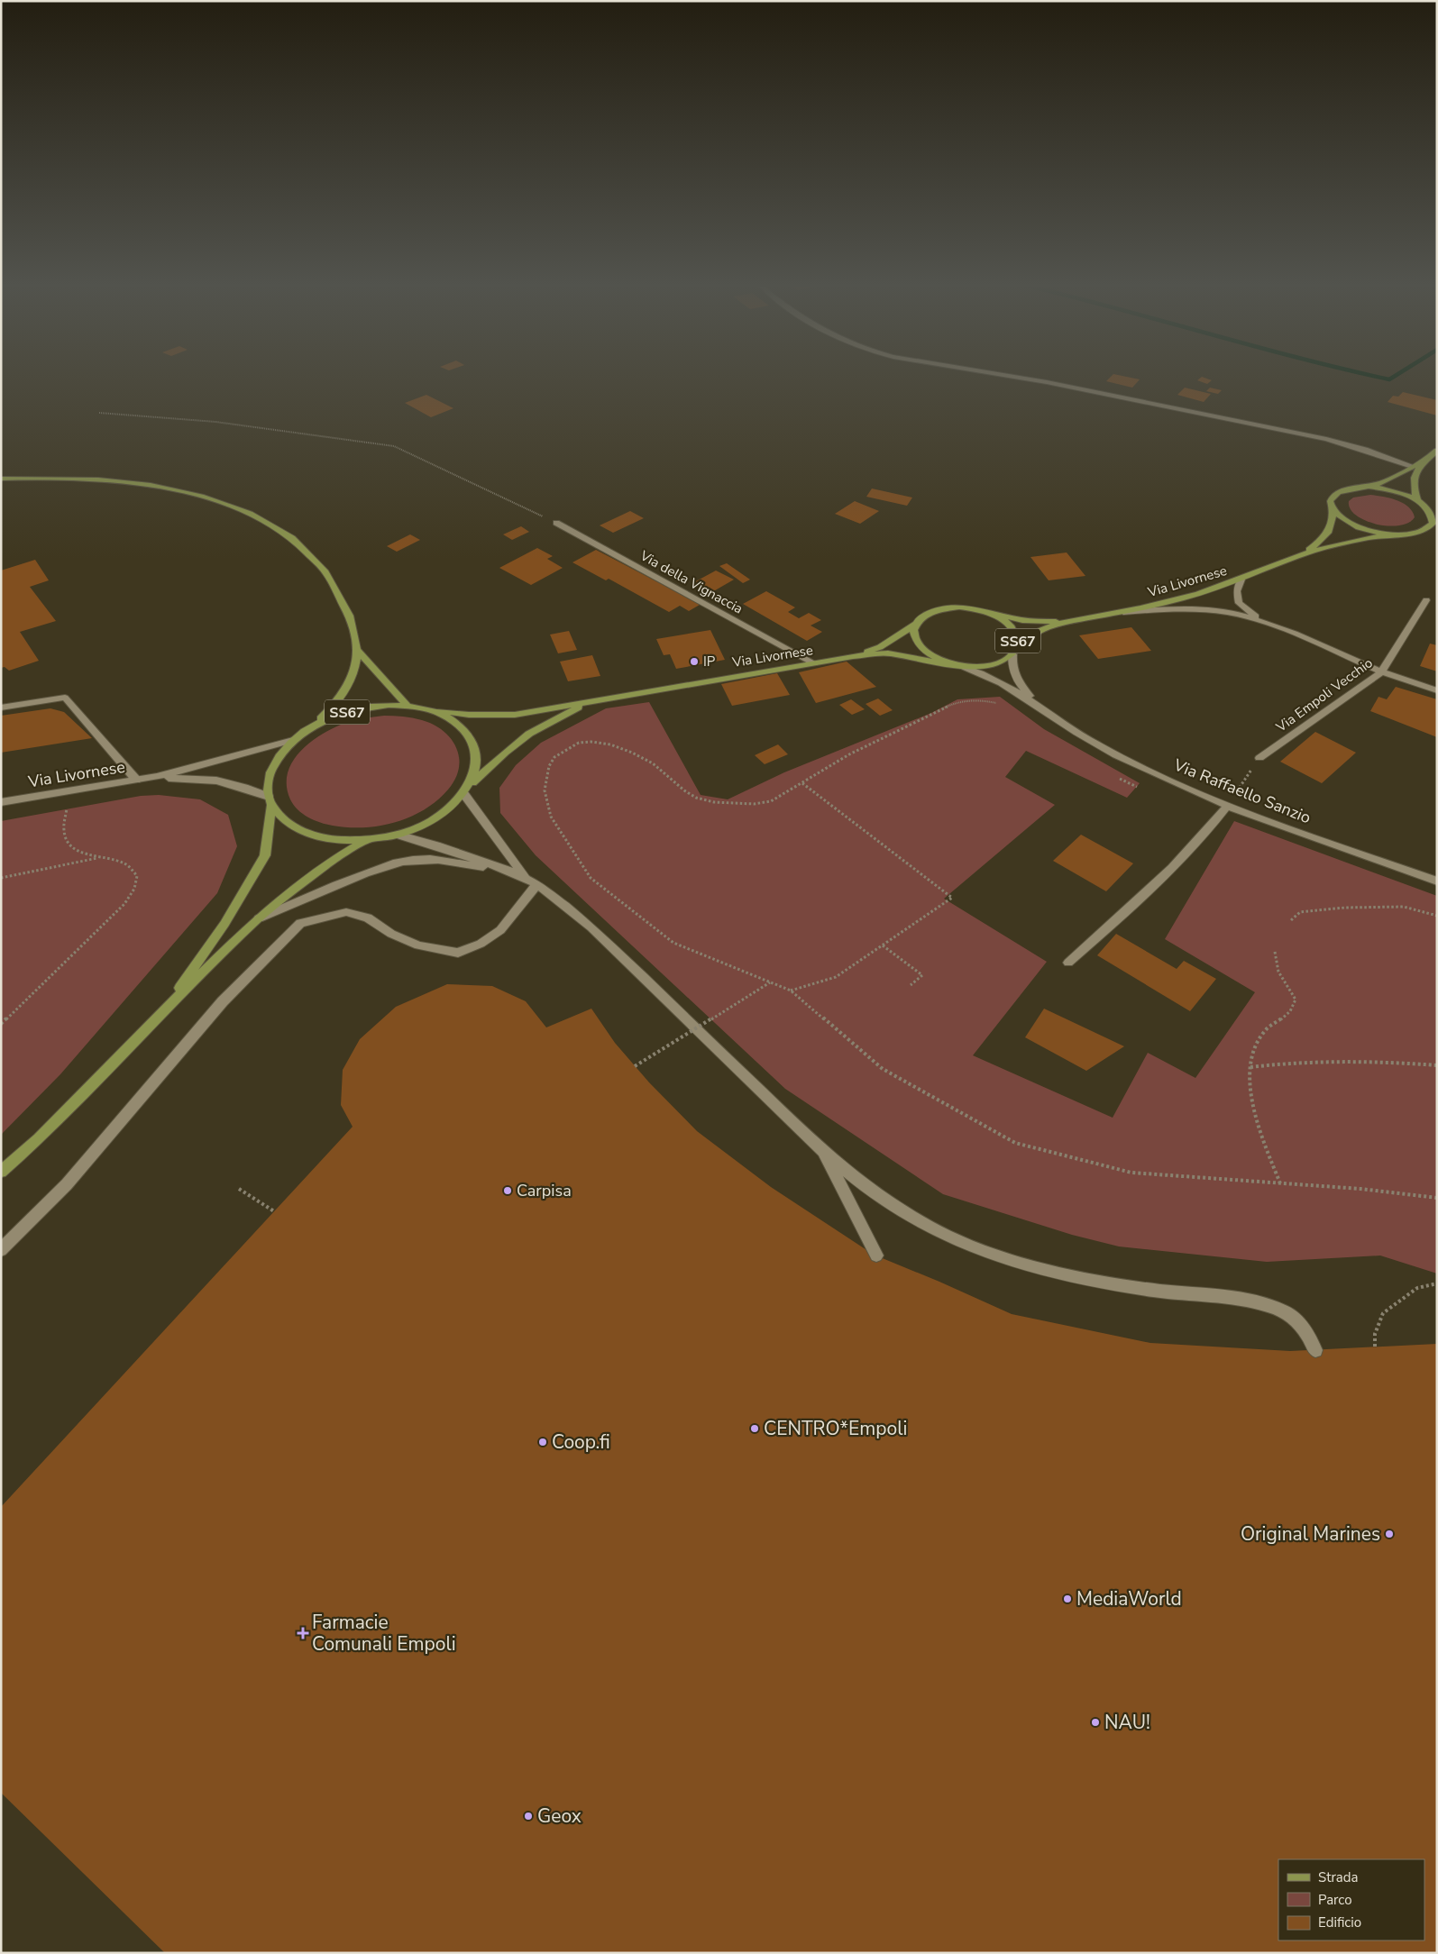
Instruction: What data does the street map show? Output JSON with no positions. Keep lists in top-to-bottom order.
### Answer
{
  "streets": {
    "main road": ["Via Livornese", "SS67"],
    "street": ["Via della Vignaccia", "Via Empoli Vecchio", "Via Raffaello Sanzio"]
  },
  "crossings": [
    ["Via Livornese", "Via della Vignaccia"],
    ["Via Livornese", "SS67"],
    ["Via Livornese", "Via Raffaello Sanzio"]
  ],
  "places": {
    "other": [
      "IP",
      "Carpisa",
      "CENTRO*Empoli",
      "Coop.fi",
      "Original Marines",
      "MediaWorld",
      "NAU!",
      "Geox"
    ],
    "health": ["Farmacie Comunali Empoli"]
  },
  "legend": ["Strada", "Parco", "Edificio"]
}
